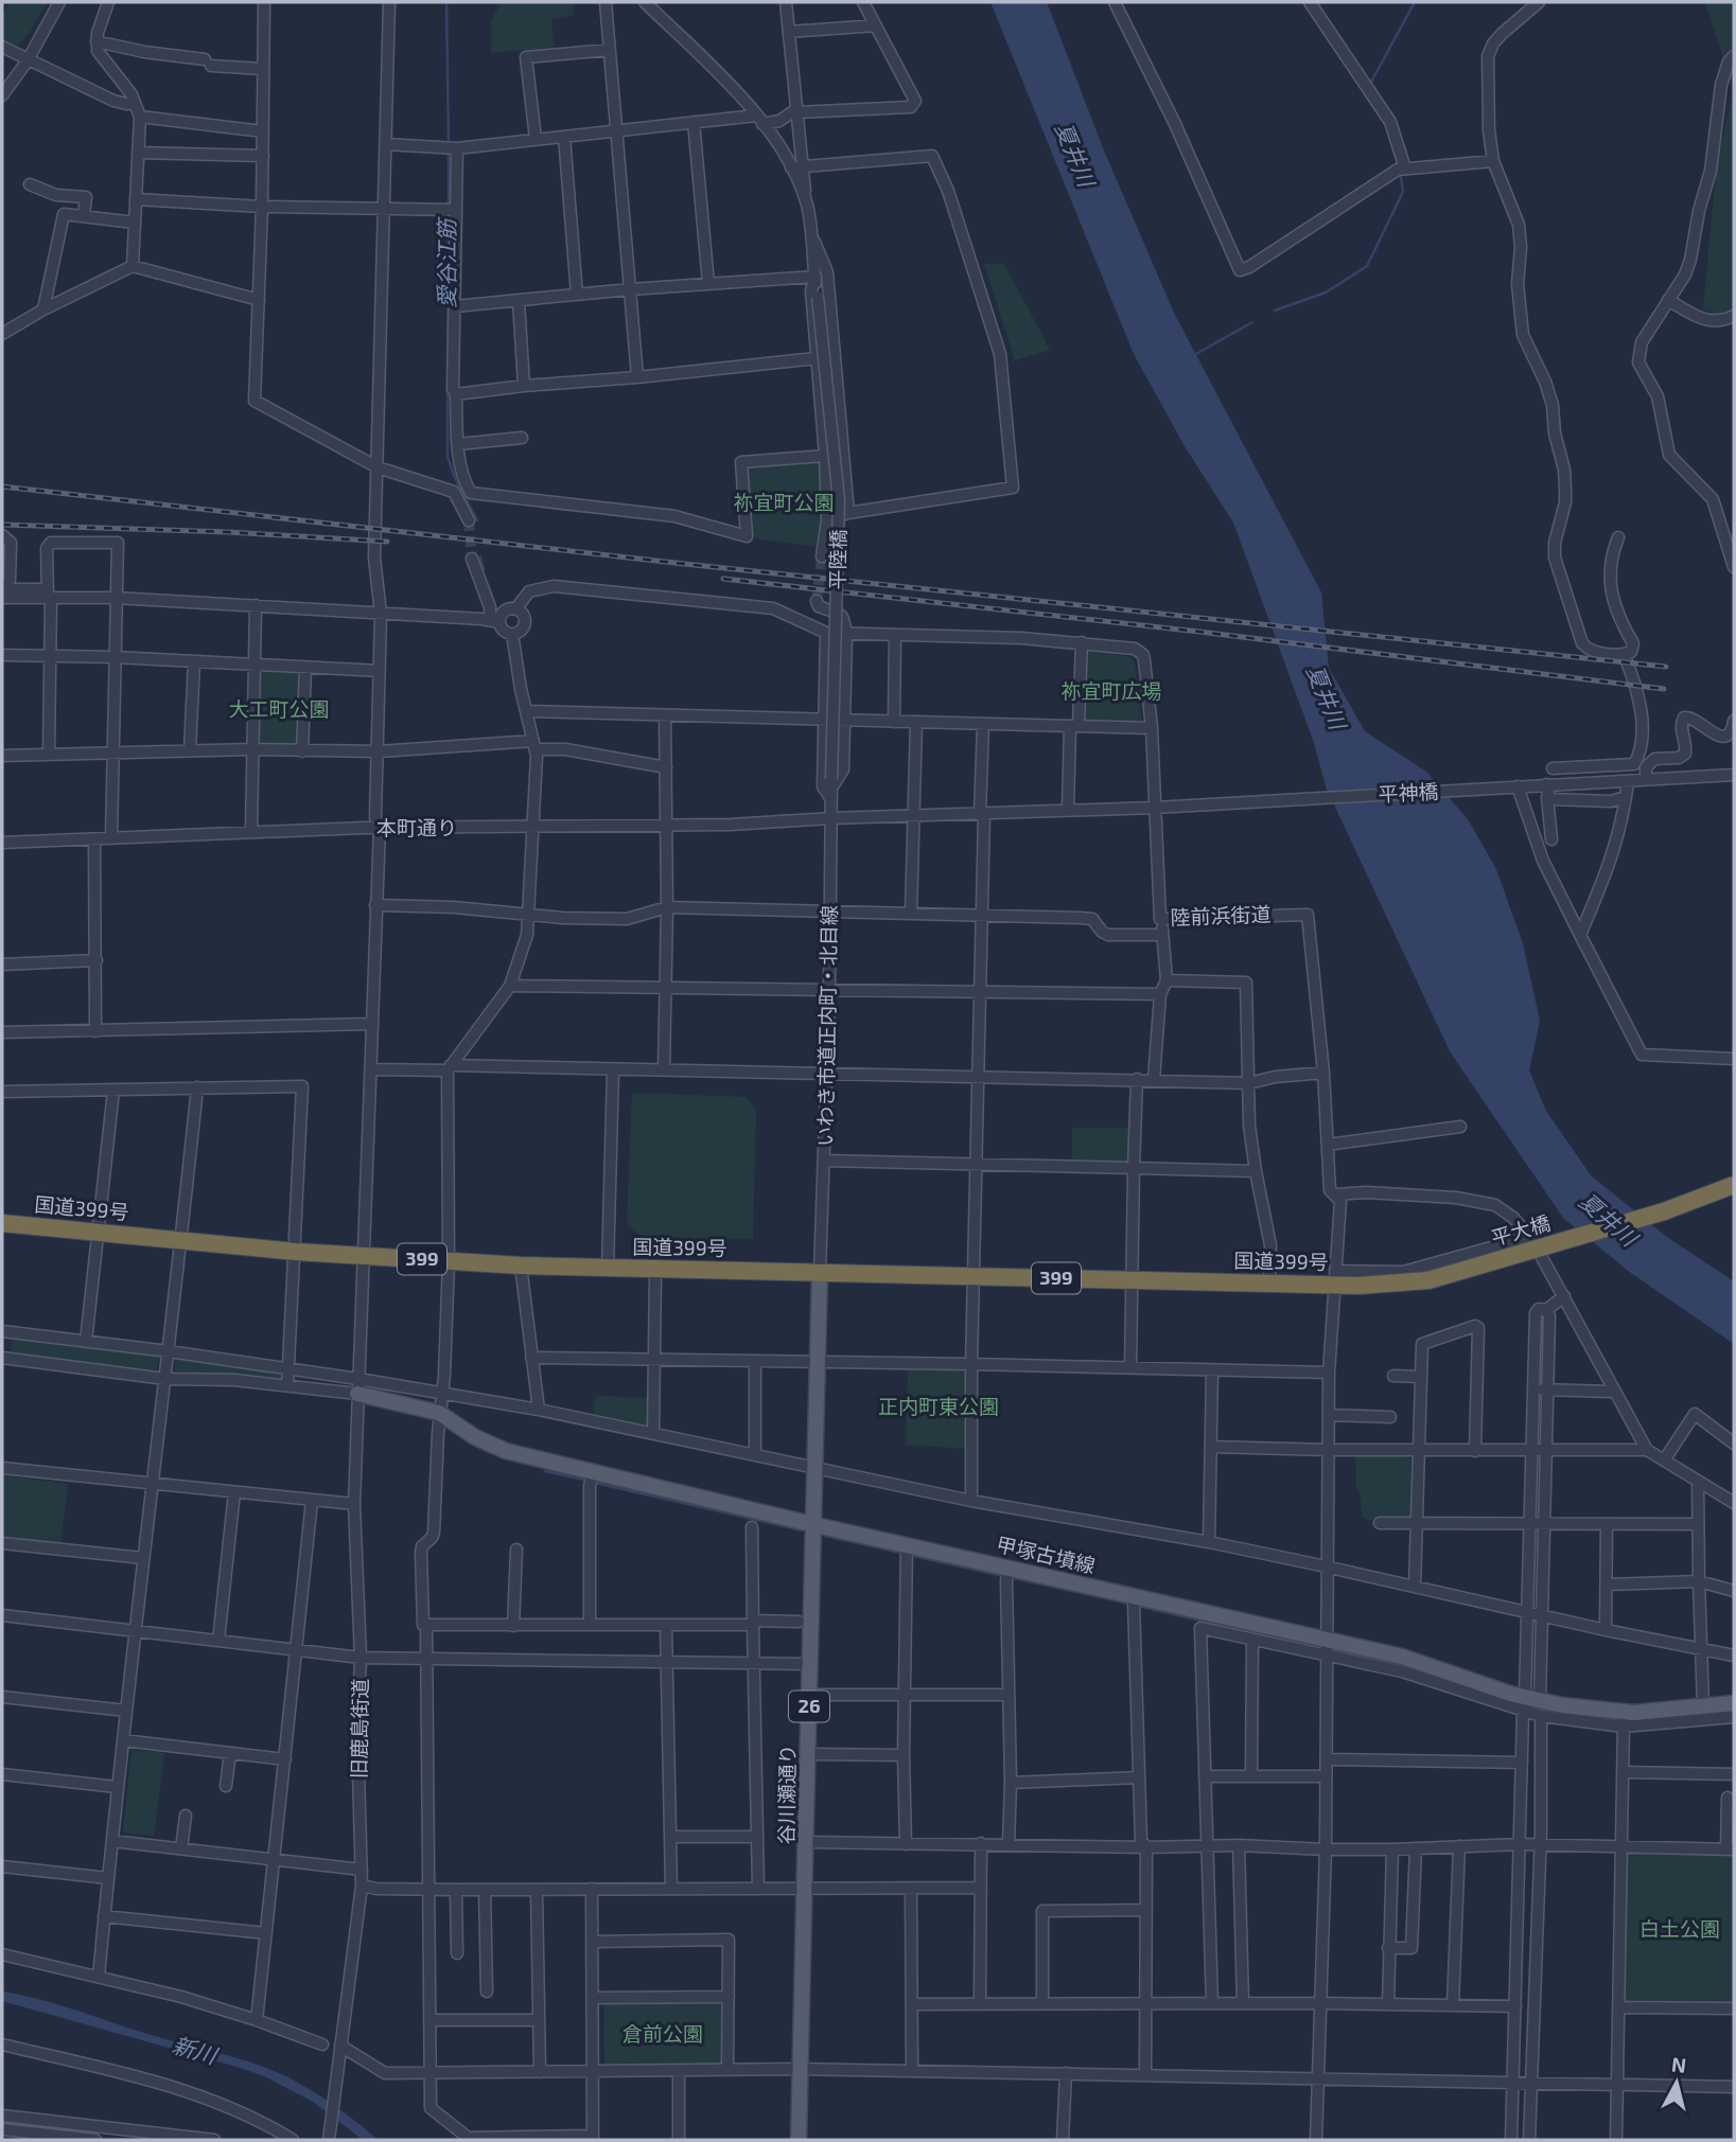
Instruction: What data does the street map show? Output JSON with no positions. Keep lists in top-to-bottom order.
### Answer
{
  "streets": {
    "highway": ["国道399号", "平大橋", "399"],
    "main road": ["甲塚古墳線", "26", "谷川瀬通り"],
    "street": [
      "平陸橋",
      "平神橋",
      "本町通り",
      "陸前浜街道",
      "いわき市道正内町・北目線",
      "旧鹿島街道"
    ]
  },
  "crossings": [
    ["平陸橋", "いわき市道正内町・北目線"],
    ["平神橋", "陸前浜街道"],
    ["本町通り", "いわき市道正内町・北目線"],
    ["本町通り", "旧鹿島街道"],
    ["いわき市道正内町・北目線", "国道399号"],
    ["いわき市道正内町・北目線", "谷川瀬通り"],
    ["国道399号", "平大橋"],
    ["国道399号", "旧鹿島街道"],
    ["国道399号", "谷川瀬通り"],
    ["甲塚古墳線", "旧鹿島街道"],
    ["甲塚古墳線", "谷川瀬通り"]
  ],
  "water": ["夏井川", "愛谷江筋", "新川"],
  "parks": [
    "祢宜町公園",
    "祢宜町広場",
    "大工町公園",
    "正内町東公園",
    "白土公園",
    "倉前公園"
  ],
  "north": "top"
}
